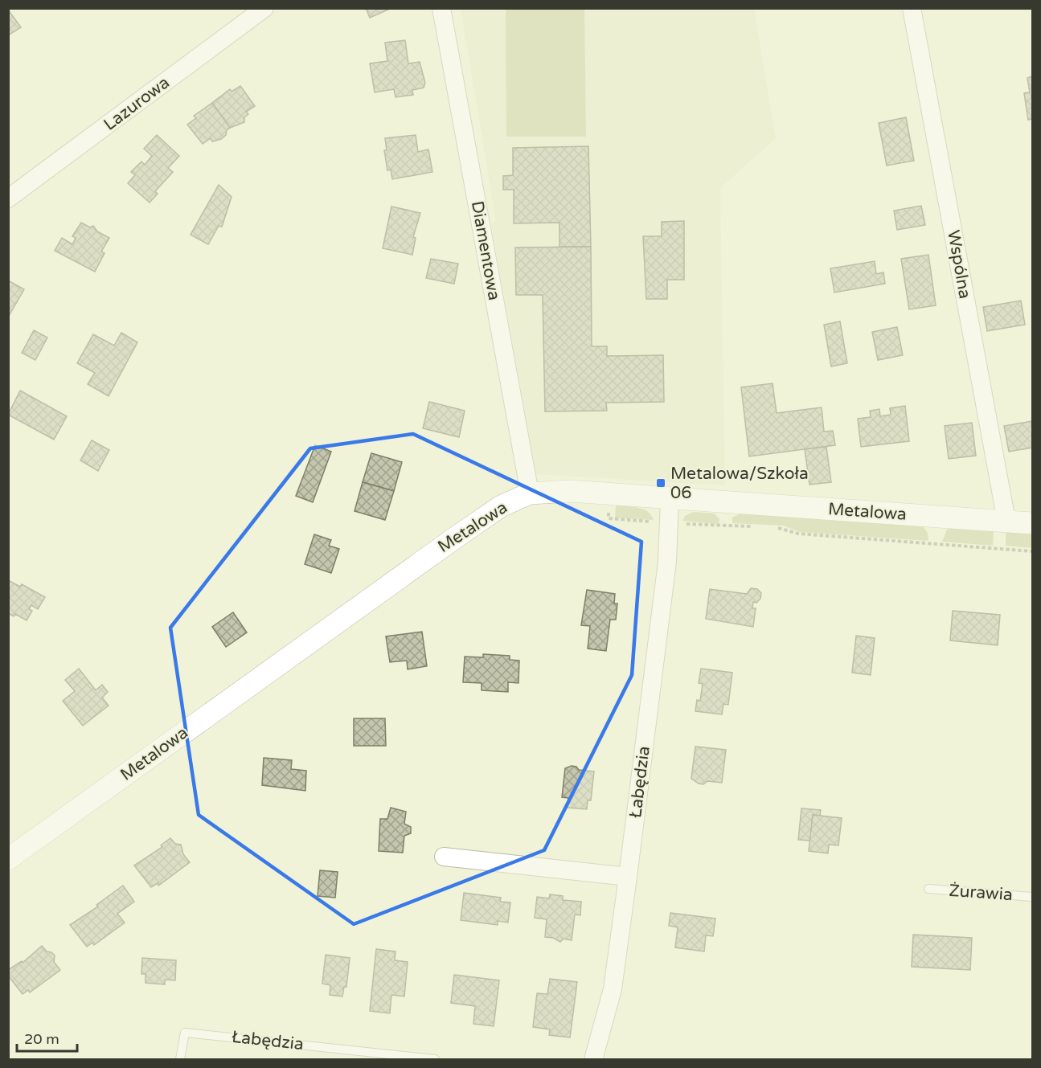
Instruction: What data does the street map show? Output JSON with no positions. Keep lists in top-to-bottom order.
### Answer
{
  "streets": {
    "street": [
      "Lazurowa",
      "Diamentowa",
      "Wspólna",
      "Metalowa",
      "Łabędzia"
    ],
    "lane": ["Żurawia"]
  },
  "crossings": [
    ["Diamentowa", "Metalowa"],
    ["Wspólna", "Metalowa"],
    ["Metalowa", "Łabędzia"]
  ],
  "places": {
    "transit": ["Metalowa/Szkoła 06"]
  },
  "scale_bar": "20 m"
}
